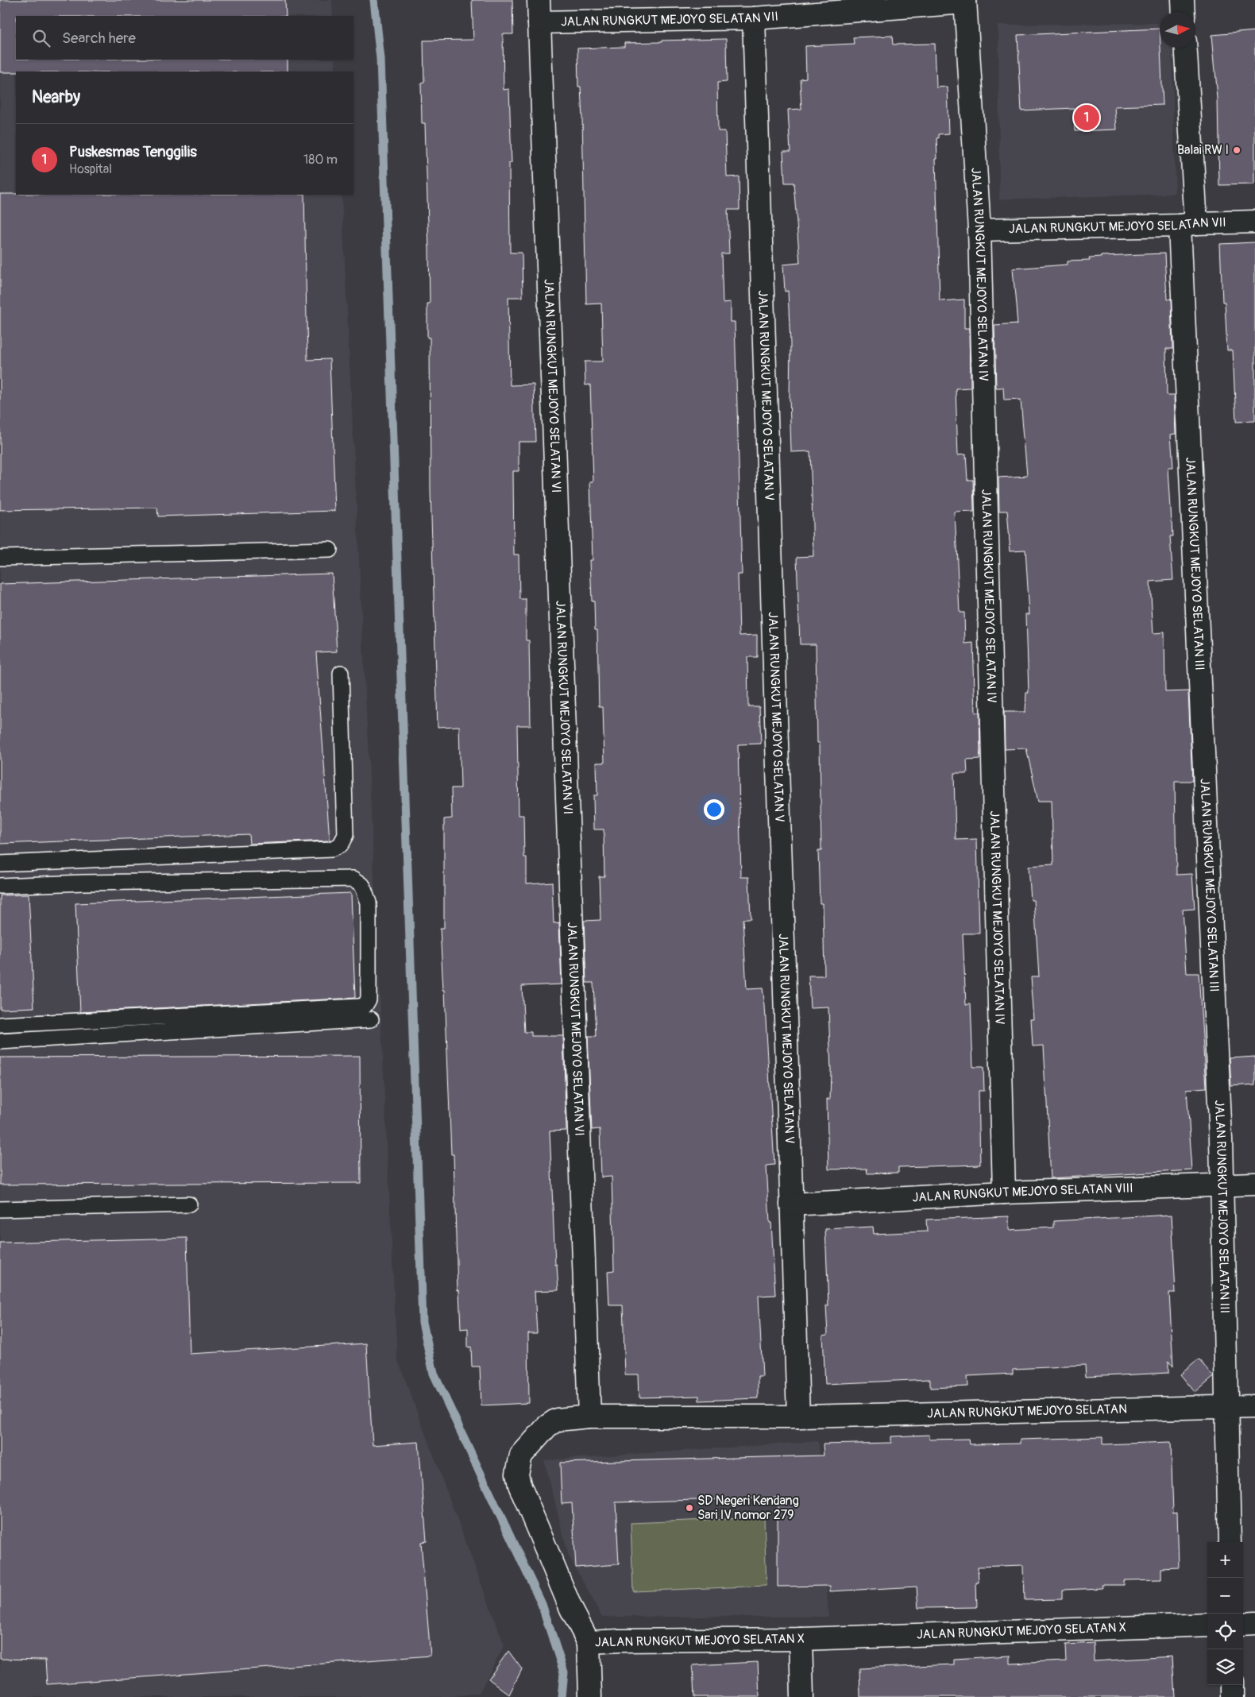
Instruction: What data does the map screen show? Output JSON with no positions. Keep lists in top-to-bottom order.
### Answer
{
  "streets": {
    "street": [
      "JALAN RUNGKUT MEJOYO SELATAN VII",
      "JALAN RUNGKUT MEJOYO SELATAN IV",
      "JALAN RUNGKUT MEJOYO SELATAN VI",
      "JALAN RUNGKUT MEJOYO SELATAN V",
      "JALAN RUNGKUT MEJOYO SELATAN III",
      "JALAN RUNGKUT MEJOYO SELATAN VIII",
      "JALAN RUNGKUT MEJOYO SELATAN",
      "JALAN RUNGKUT MEJOYO SELATAN X"
    ]
  },
  "crossings": [
    ["JALAN RUNGKUT MEJOYO SELATAN VII", "JALAN RUNGKUT MEJOYO SELATAN IV"],
    ["JALAN RUNGKUT MEJOYO SELATAN VII", "JALAN RUNGKUT MEJOYO SELATAN VI"],
    ["JALAN RUNGKUT MEJOYO SELATAN VII", "JALAN RUNGKUT MEJOYO SELATAN V"],
    ["JALAN RUNGKUT MEJOYO SELATAN VII", "JALAN RUNGKUT MEJOYO SELATAN III"],
    ["JALAN RUNGKUT MEJOYO SELATAN IV", "JALAN RUNGKUT MEJOYO SELATAN VIII"],
    ["JALAN RUNGKUT MEJOYO SELATAN VI", "JALAN RUNGKUT MEJOYO SELATAN X"],
    ["JALAN RUNGKUT MEJOYO SELATAN V", "JALAN RUNGKUT MEJOYO SELATAN VIII"],
    ["JALAN RUNGKUT MEJOYO SELATAN V", "JALAN RUNGKUT MEJOYO SELATAN"],
    ["JALAN RUNGKUT MEJOYO SELATAN V", "JALAN RUNGKUT MEJOYO SELATAN X"],
    ["JALAN RUNGKUT MEJOYO SELATAN III", "JALAN RUNGKUT MEJOYO SELATAN VIII"],
    ["JALAN RUNGKUT MEJOYO SELATAN III", "JALAN RUNGKUT MEJOYO SELATAN"],
    ["JALAN RUNGKUT MEJOYO SELATAN", "JALAN RUNGKUT MEJOYO SELATAN X"]
  ],
  "places": ["Balai RW I", "SD Negeri Kendang Sari IV nomor 279"],
  "north": "right",
  "page": {
    "search": "Search here",
    "heading": "Nearby",
    "pins": "1",
    "list": [
      {
        "mark": "1",
        "name": "Puskesmas Tenggilis",
        "note": "Hospital",
        "value": "180 m"
      }
    ],
    "map_buttons": ["+", "−"]
  }
}
